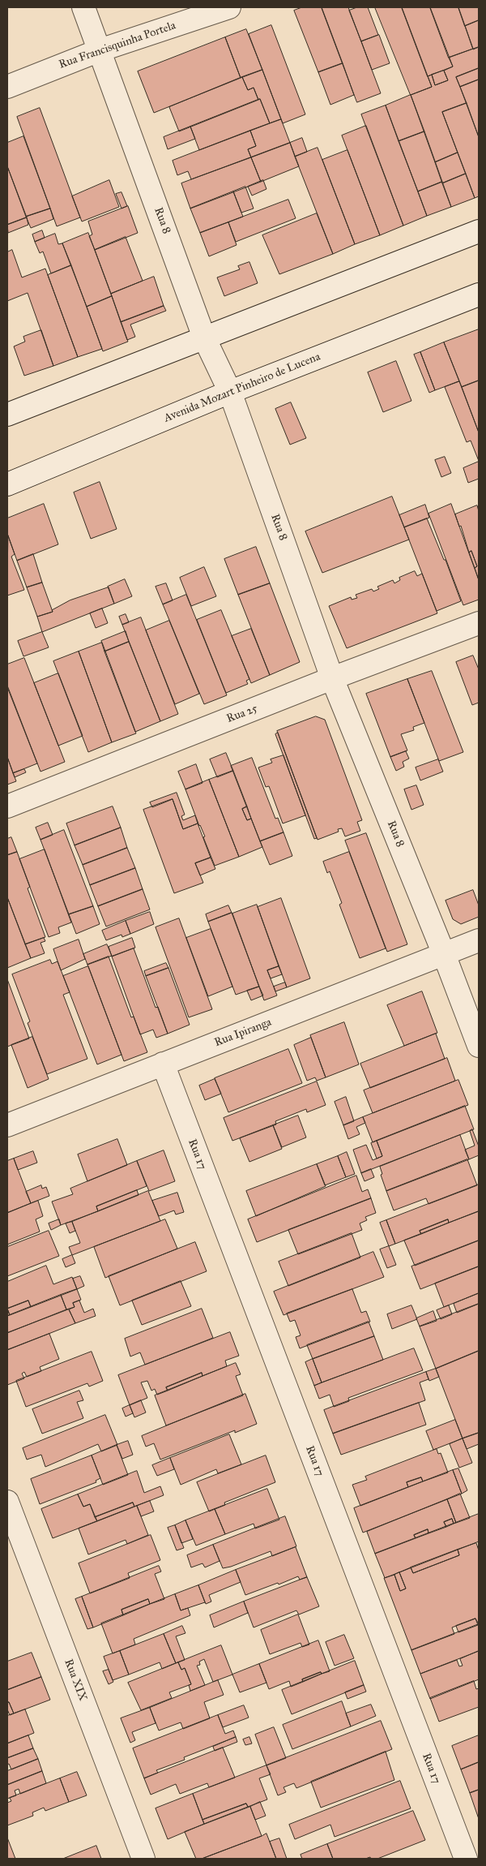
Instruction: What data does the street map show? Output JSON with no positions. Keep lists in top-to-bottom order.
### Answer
{
  "streets": {
    "street": [
      "Rua Francisquinha Portela",
      "Rua 8",
      "Avenida Mozart Pinheiro de Lucena",
      "Rua 25",
      "Rua Ipiranga",
      "Rua 17",
      "Rua XIX"
    ]
  },
  "crossings": [
    ["Rua Francisquinha Portela", "Rua 8"],
    ["Rua 8", "Avenida Mozart Pinheiro de Lucena"],
    ["Rua 8", "Rua 25"],
    ["Rua 8", "Rua Ipiranga"],
    ["Rua Ipiranga", "Rua 17"]
  ]
}
